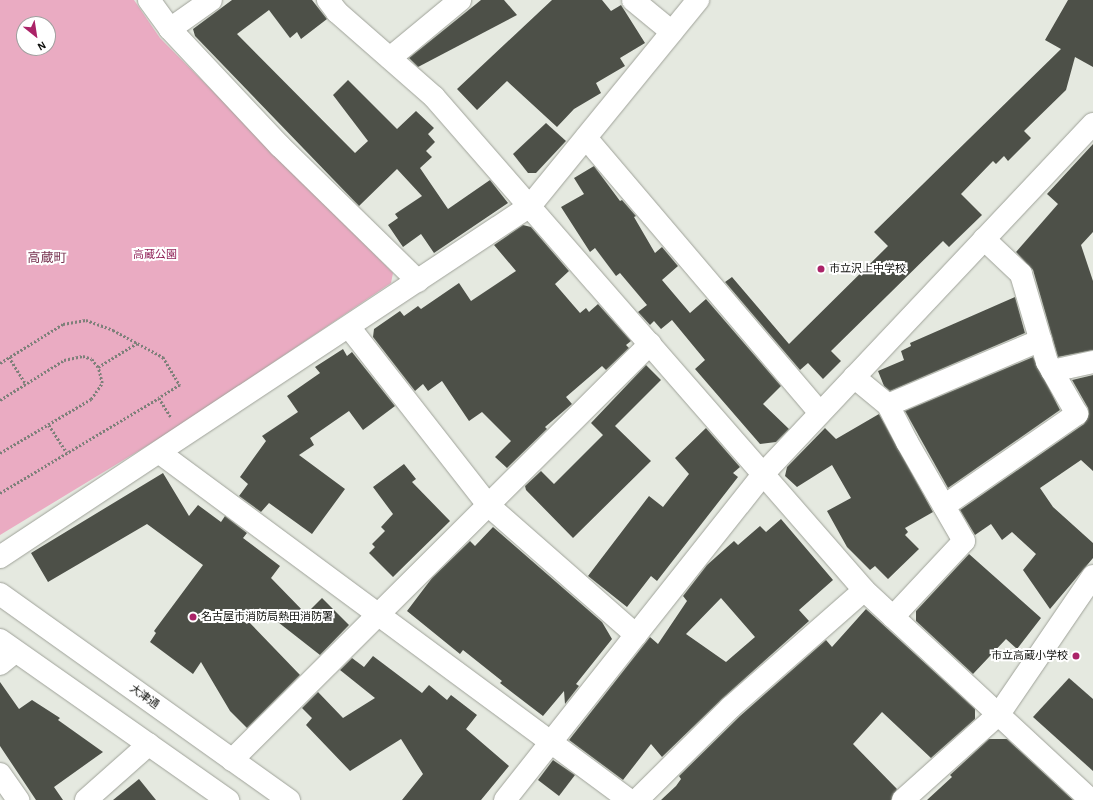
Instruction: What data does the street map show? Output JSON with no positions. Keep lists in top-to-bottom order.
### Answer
{
  "streets": {
    "street": ["大津通"]
  },
  "districts": ["高蔵町"],
  "parks": ["高蔵公園"],
  "places": ["市立沢上中学校", "名古屋市消防局熱田消防署", "市立高蔵小学校"],
  "north": "bottom right"
}
